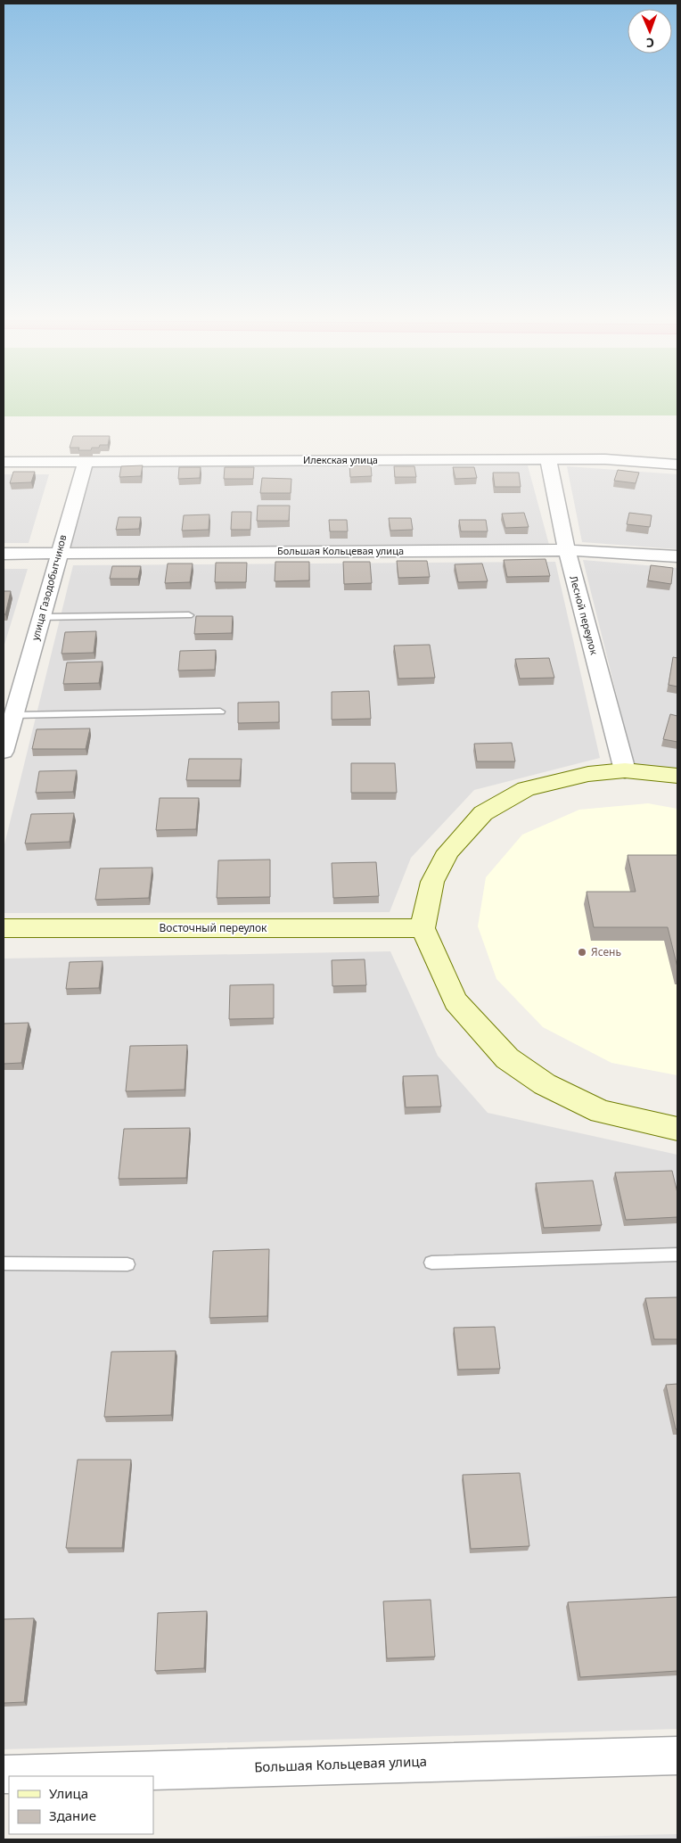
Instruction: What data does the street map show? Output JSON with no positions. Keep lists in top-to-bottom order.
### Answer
{
  "streets": {
    "street": [
      "Илекская улица",
      "Большая Кольцевая улица",
      "улица Газодобытчиков",
      "Лесной переулок",
      "Восточный переулок"
    ]
  },
  "crossings": [
    ["Илекская улица", "улица Газодобытчиков"],
    ["Илекская улица", "Лесной переулок"],
    ["Большая Кольцевая улица", "улица Газодобытчиков"],
    ["Большая Кольцевая улица", "Лесной переулок"]
  ],
  "places": ["Ясень"],
  "legend": ["Улица", "Здание"],
  "north": "bottom"
}
